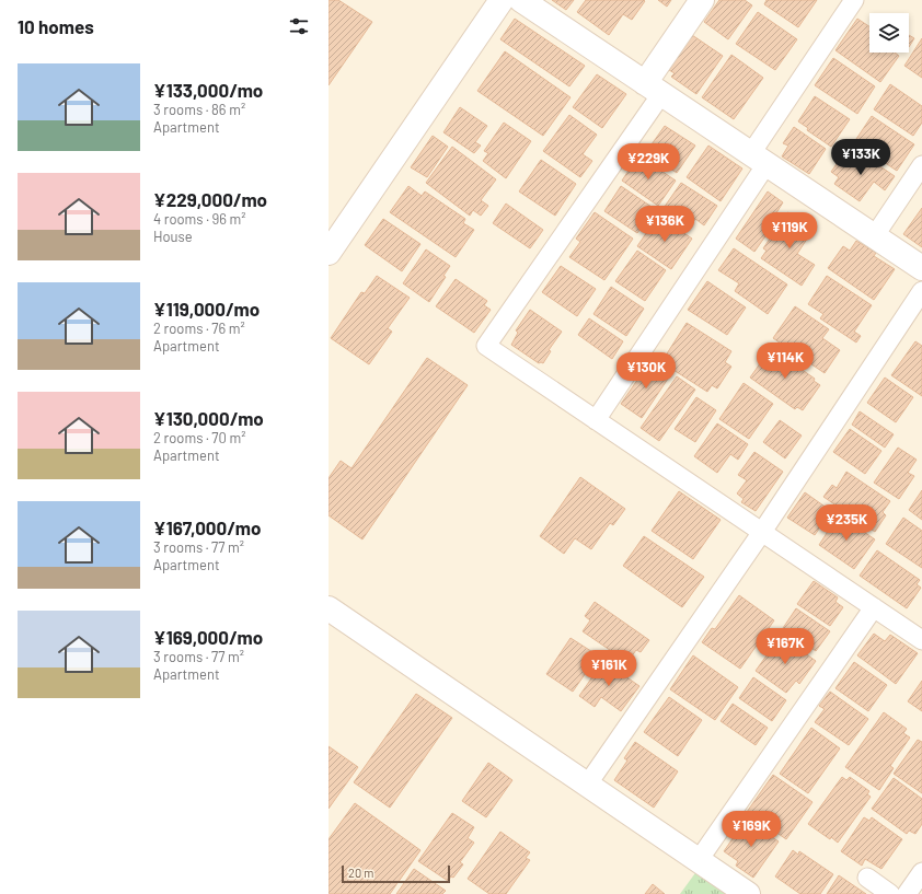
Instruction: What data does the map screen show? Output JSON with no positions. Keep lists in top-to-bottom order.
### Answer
{
  "scale_bar": "20 m",
  "page": {
    "heading": "10 homes",
    "list": [
      {
        "name": "¥133,000/mo",
        "note": "3 rooms · 86 m² · Apartment"
      },
      {
        "name": "¥229,000/mo",
        "note": "4 rooms · 96 m² · House"
      },
      {
        "name": "¥119,000/mo",
        "note": "2 rooms · 76 m² · Apartment"
      },
      {
        "name": "¥130,000/mo",
        "note": "2 rooms · 70 m² · Apartment"
      },
      {
        "name": "¥167,000/mo",
        "note": "3 rooms · 77 m² · Apartment"
      },
      {
        "name": "¥169,000/mo",
        "note": "3 rooms · 77 m² · Apartment"
      }
    ],
    "price": [
      "¥133K",
      "¥229K",
      "¥136K",
      "¥119K",
      "¥114K",
      "¥130K",
      "¥235K",
      "¥167K",
      "¥161K",
      "¥169K"
    ],
    "scale": "20 m"
  }
}
